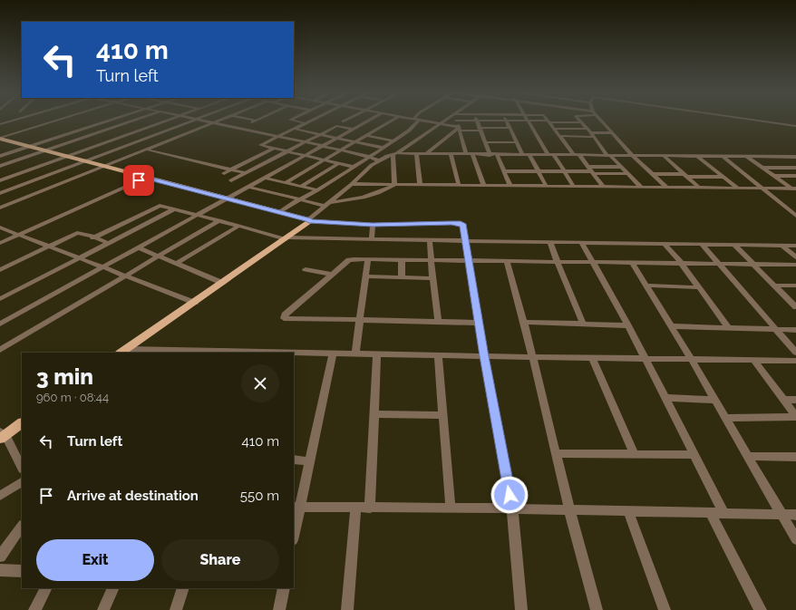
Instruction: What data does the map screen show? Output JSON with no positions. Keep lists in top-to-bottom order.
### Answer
{
  "page": {
    "turn": ["410 m", "Turn left"],
    "heading": ["3 min", "960 m · 08:44"],
    "list": [
      {
        "name": "Turn left",
        "value": "410 m"
      },
      {
        "name": "Arrive at destination",
        "value": "550 m"
      }
    ],
    "buttons": ["Exit", "Share"]
  }
}
